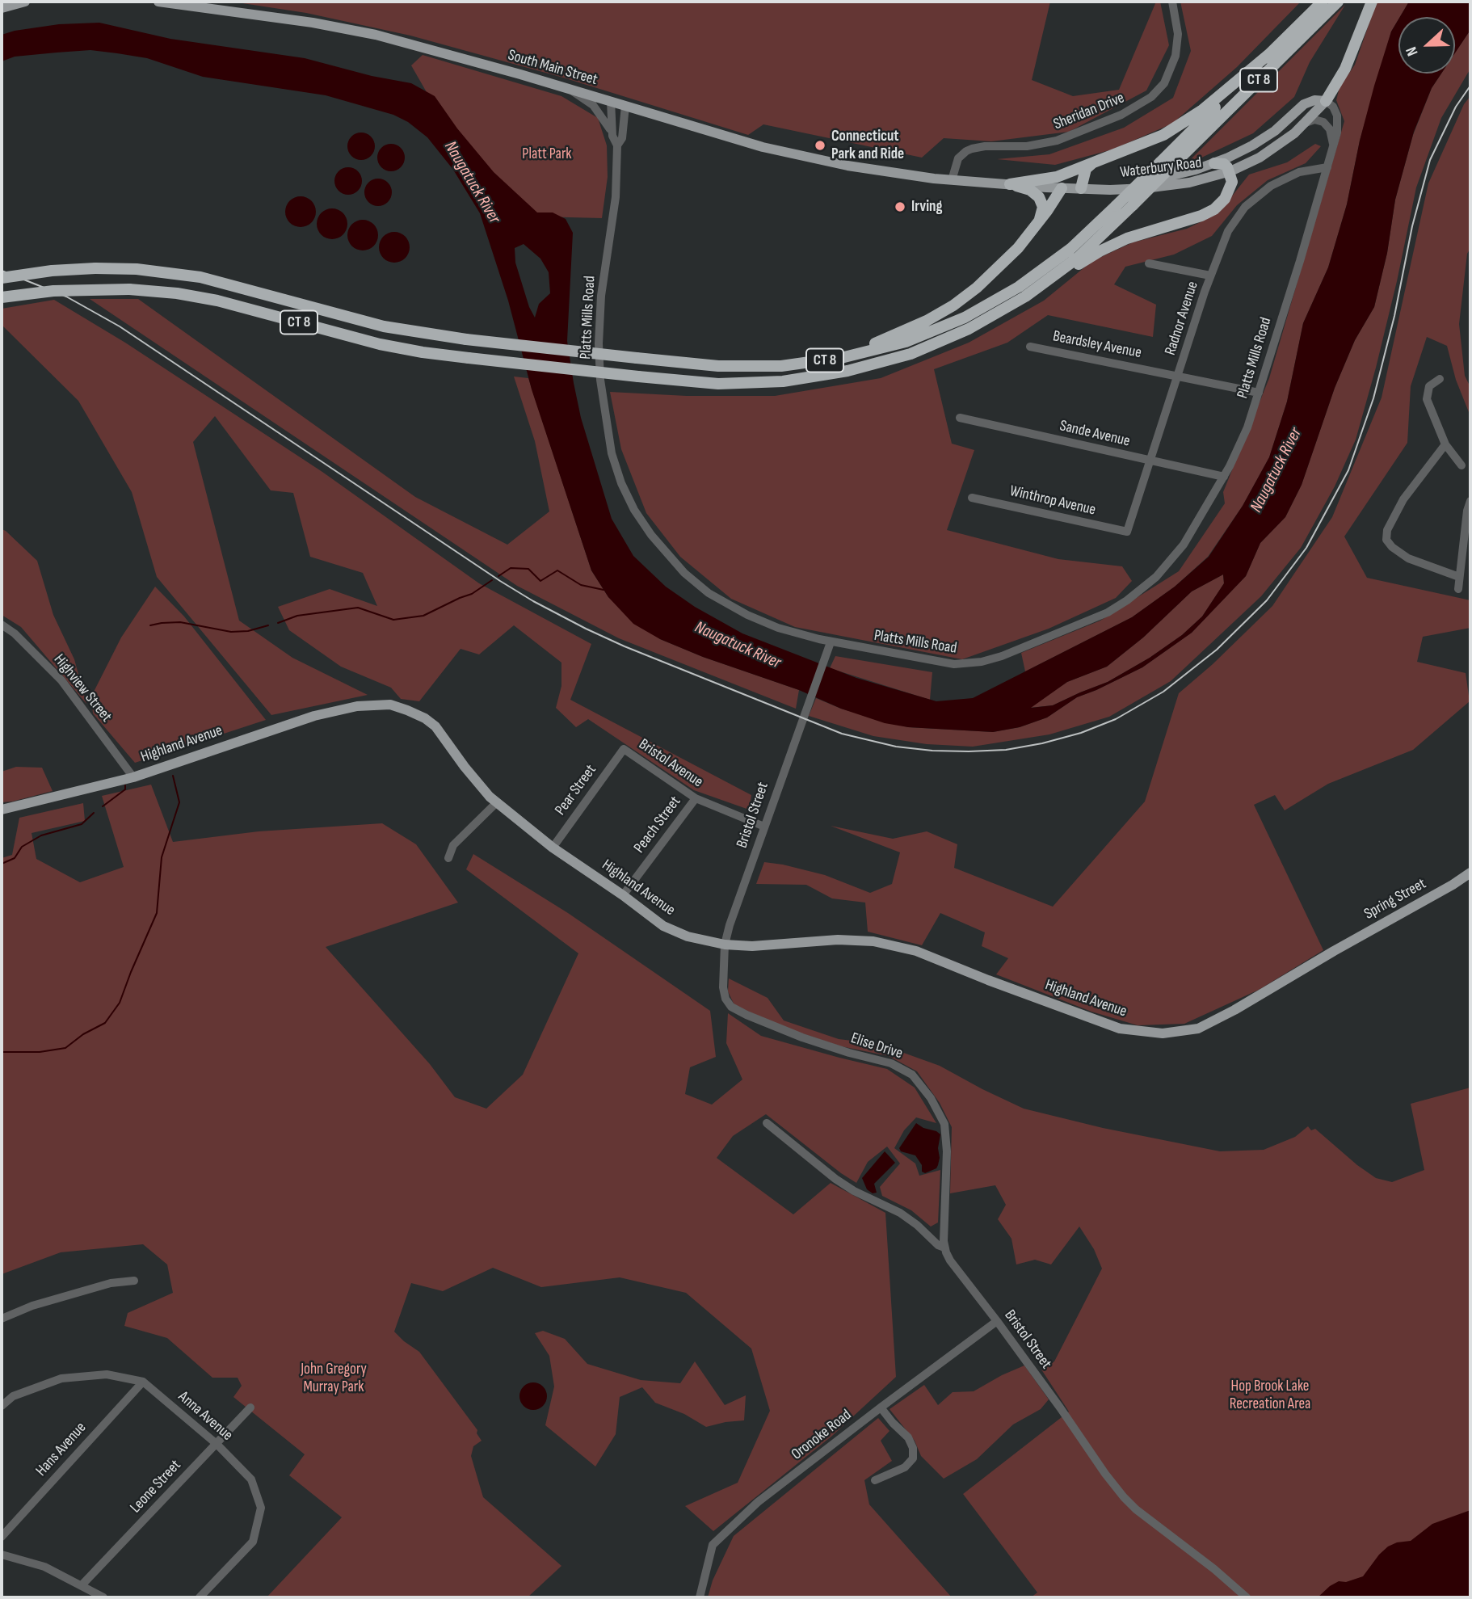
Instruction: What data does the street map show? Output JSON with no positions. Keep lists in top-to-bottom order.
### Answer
{
  "streets": {
    "highway": ["CT 8"],
    "main road": [
      "South Main Street",
      "Waterbury Road",
      "Highland Avenue",
      "Spring Street"
    ],
    "street": [
      "Sheridan Drive",
      "Platts Mills Road",
      "Radnor Avenue",
      "Beardsley Avenue",
      "Sande Avenue",
      "Winthrop Avenue",
      "Highview Street",
      "Bristol Avenue",
      "Pear Street",
      "Bristol Street",
      "Peach Street",
      "Elise Drive",
      "Anna Avenue",
      "Oronoke Road",
      "Hans Avenue",
      "Leone Street"
    ]
  },
  "crossings": [
    ["South Main Street", "Waterbury Road"],
    ["South Main Street", "Platts Mills Road"],
    ["Sheridan Drive", "Waterbury Road"],
    ["Waterbury Road", "Platts Mills Road"],
    ["Platts Mills Road", "Radnor Avenue"],
    ["Platts Mills Road", "Beardsley Avenue"],
    ["Platts Mills Road", "Sande Avenue"],
    ["Platts Mills Road", "Bristol Street"],
    ["Radnor Avenue", "Beardsley Avenue"],
    ["Radnor Avenue", "Sande Avenue"],
    ["Radnor Avenue", "Winthrop Avenue"],
    ["Highview Street", "Highland Avenue"],
    ["Highland Avenue", "Pear Street"],
    ["Highland Avenue", "Bristol Street"],
    ["Highland Avenue", "Peach Street"],
    ["Highland Avenue", "Spring Street"],
    ["Bristol Avenue", "Pear Street"],
    ["Bristol Avenue", "Bristol Street"],
    ["Bristol Avenue", "Peach Street"],
    ["Bristol Street", "Elise Drive"],
    ["Bristol Street", "Oronoke Road"],
    ["Anna Avenue", "Hans Avenue"],
    ["Anna Avenue", "Leone Street"]
  ],
  "water": ["Naugatuck River"],
  "parks": ["Platt Park", "John Gregory Murray Park", "Hop Brook Lake Recreation Area"],
  "places": ["Connecticut Park and Ride", "Irving"],
  "north": "left"
}
